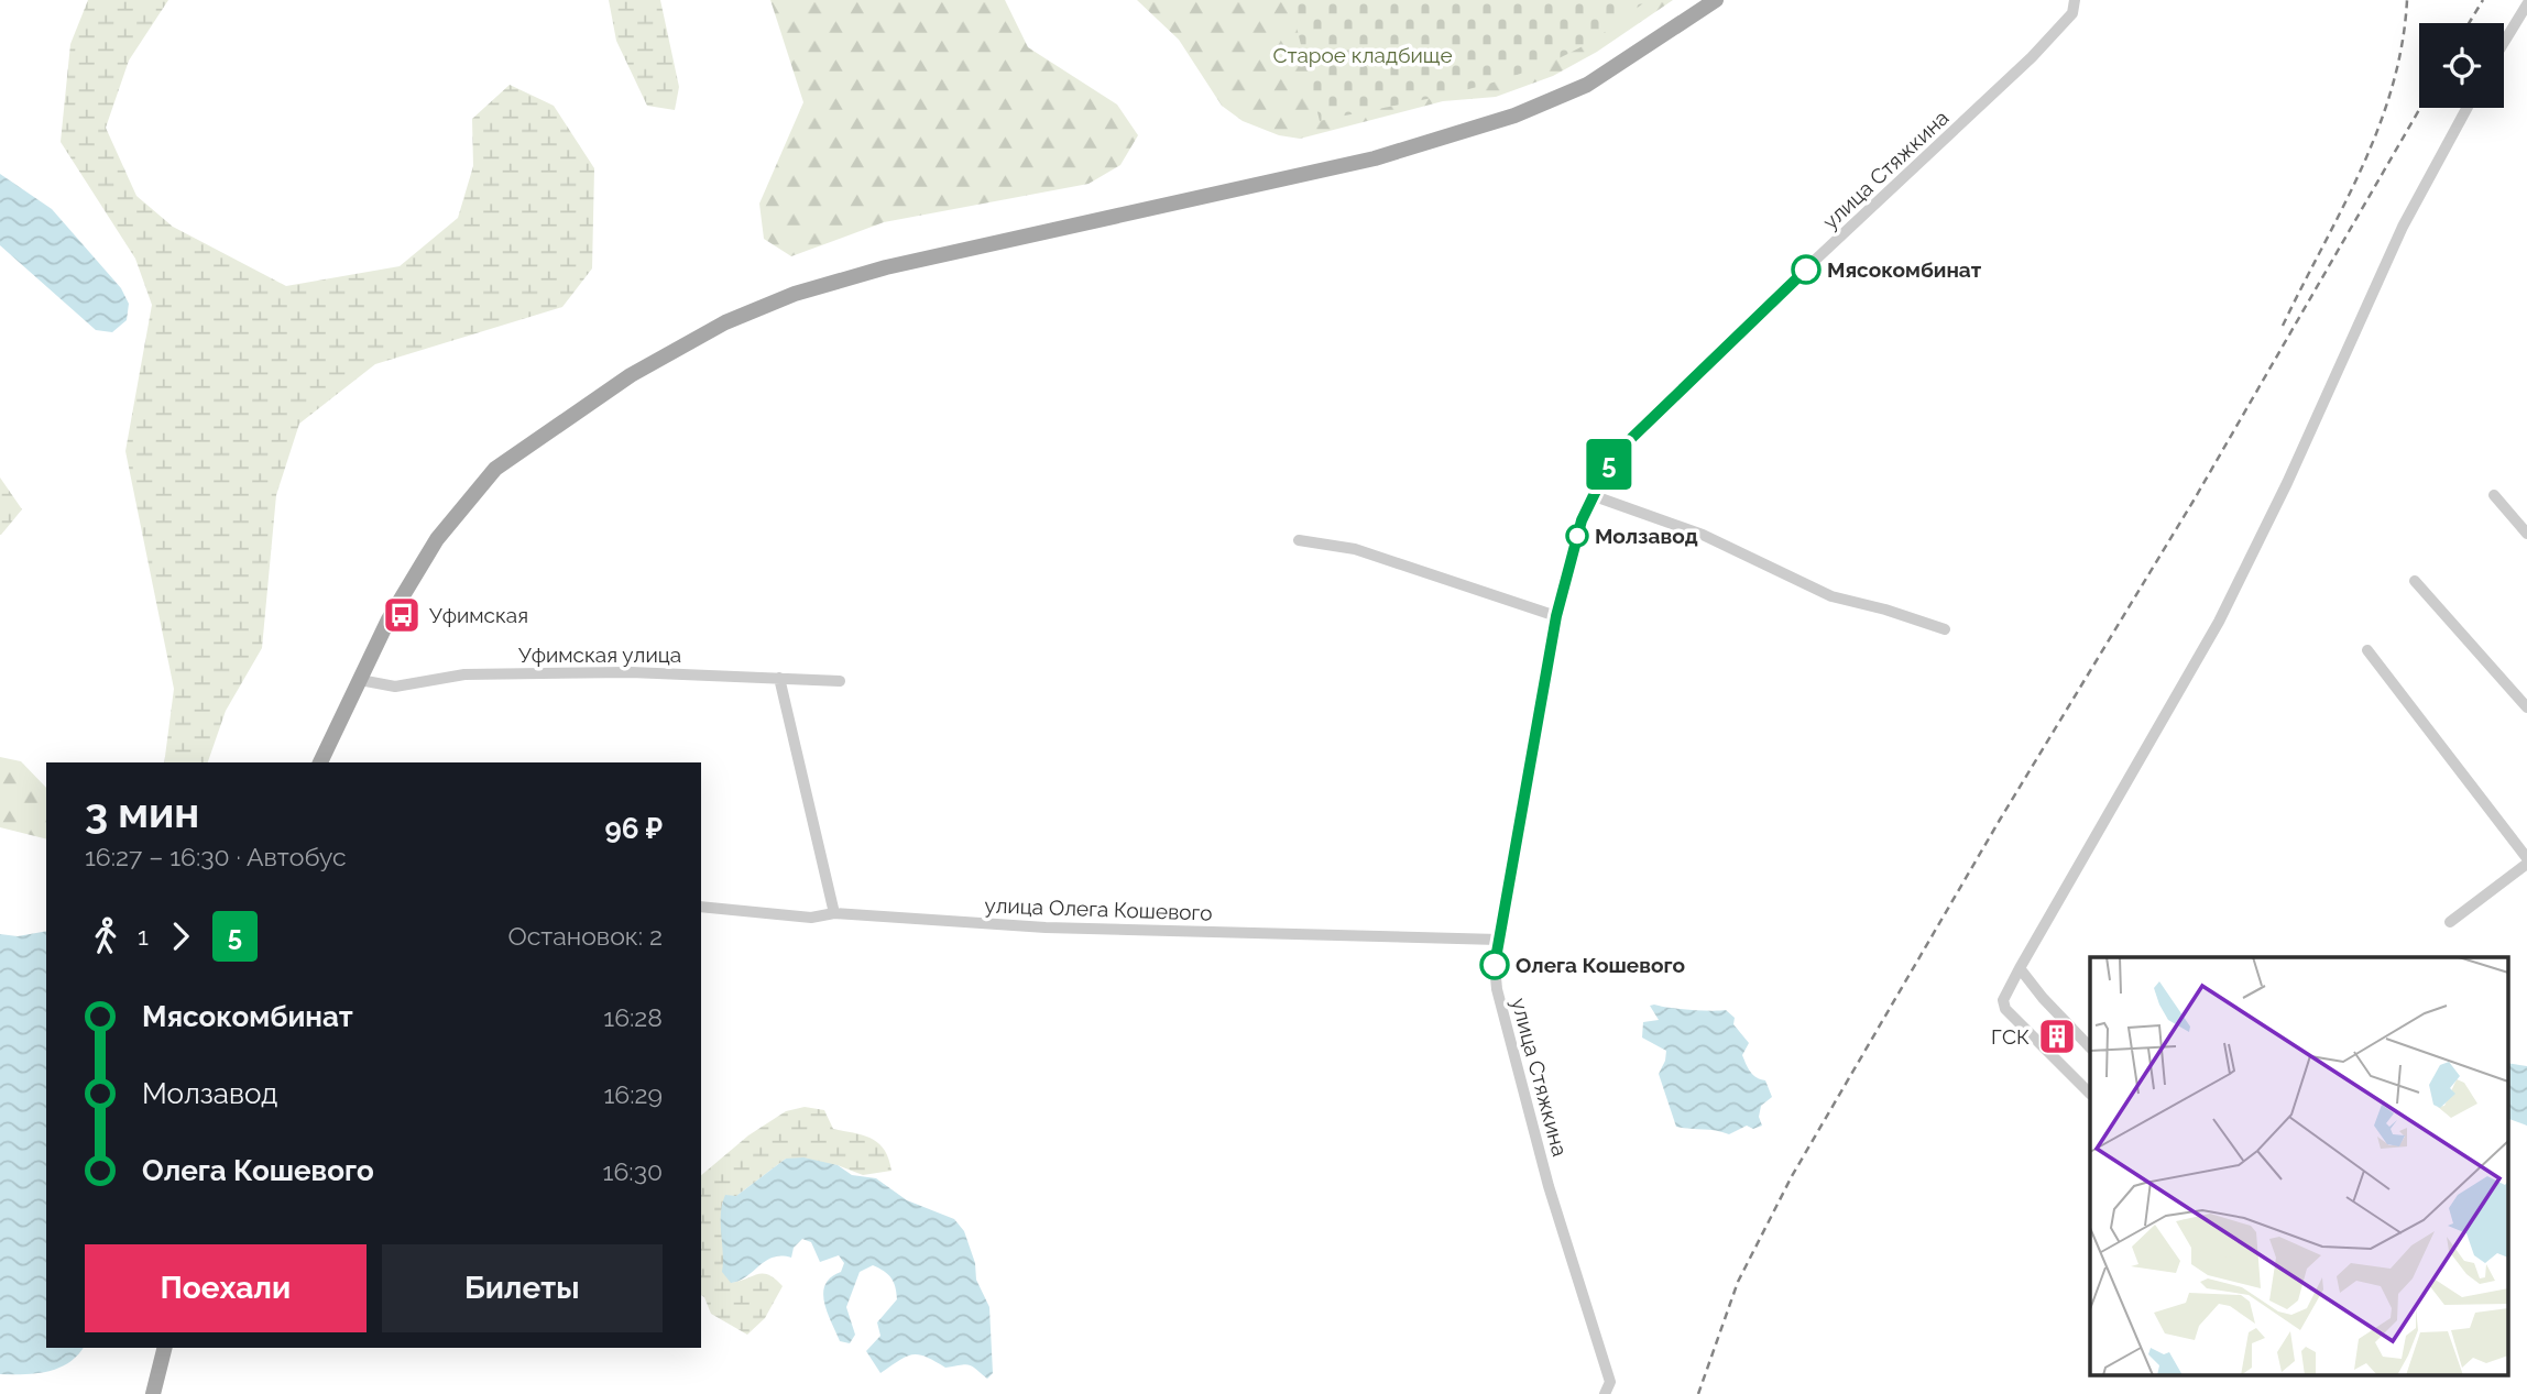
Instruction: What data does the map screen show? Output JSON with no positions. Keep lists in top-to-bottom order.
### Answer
{
  "streets": {
    "street": ["улица Стяжкина", "Уфимская улица", "улица Олега Кошевого"]
  },
  "crossings": [
    ["улица Стяжкина", "улица Олега Кошевого"]
  ],
  "parks": ["Старое кладбище"],
  "places": {
    "other": ["Мясокомбинат", "Молзавод", "Олега Кошевого"],
    "bus stop": ["Уфимская"],
    "building": ["ГСК"]
  },
  "lines": ["bus line 5"],
  "page": {
    "on_map": "5",
    "heading": ["3 мин", "16:27 – 16:30 · Автобус", "96 ₽"],
    "legs": ["1", "5", "Остановок: 2"],
    "list": [
      {
        "name": "Мясокомбинат",
        "value": "16:28"
      },
      {
        "name": "Молзавод",
        "value": "16:29"
      },
      {
        "name": "Олега Кошевого",
        "value": "16:30"
      }
    ],
    "buttons": ["Поехали", "Билеты"]
  }
}
